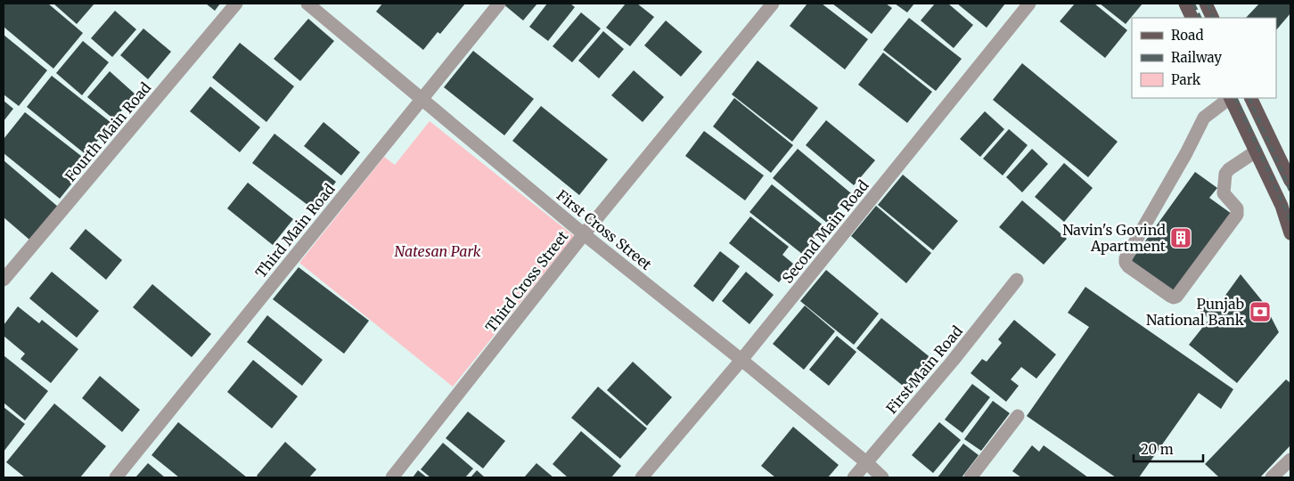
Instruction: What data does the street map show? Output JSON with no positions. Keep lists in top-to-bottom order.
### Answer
{
  "streets": {
    "street": [
      "Fourth Main Road",
      "First Cross Street",
      "Third Main Road",
      "Second Main Road",
      "Third Cross Street",
      "First Main Road"
    ]
  },
  "crossings": [
    ["First Cross Street", "Third Main Road"],
    ["First Cross Street", "Second Main Road"],
    ["First Cross Street", "Third Cross Street"],
    ["First Cross Street", "First Main Road"]
  ],
  "parks": ["Natesan Park"],
  "places": {
    "building": ["Navin's Govind Apartment"],
    "bank": ["Punjab National Bank"]
  },
  "legend": ["Road", "Railway", "Park"],
  "scale_bar": "20 m"
}
